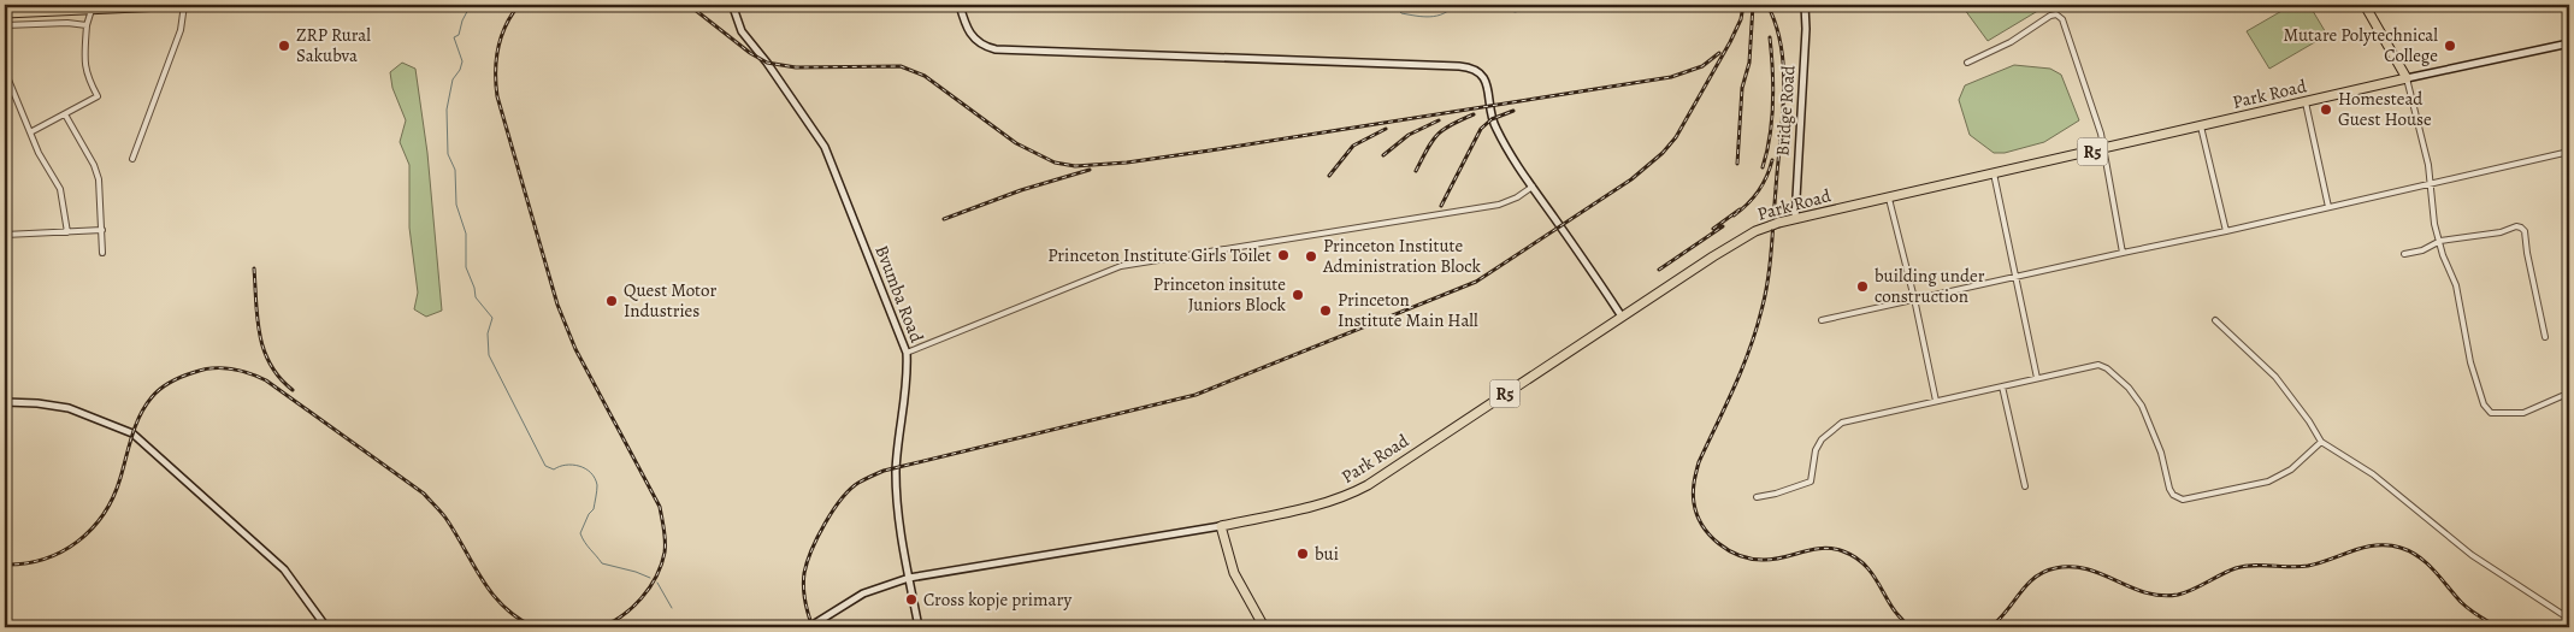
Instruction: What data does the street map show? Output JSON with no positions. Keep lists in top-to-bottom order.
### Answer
{
  "streets": {
    "highway": ["Park Road", "R5"],
    "street": ["Bridge Road", "Bvumba Road"]
  },
  "crossings": [
    ["Park Road", "Bridge Road"]
  ],
  "places": [
    "ZRP Rural Sakubva",
    "Mutare Polytechnical College",
    "Homestead Guest House",
    "Princeton Institute Girls Toilet",
    "Princeton Institute Administration Block",
    "building under construction",
    "Princeton insitute Juniors Block",
    "Quest Motor Industries",
    "Princeton Institute Main Hall",
    "bui",
    "Cross kopje primary"
  ]
}
